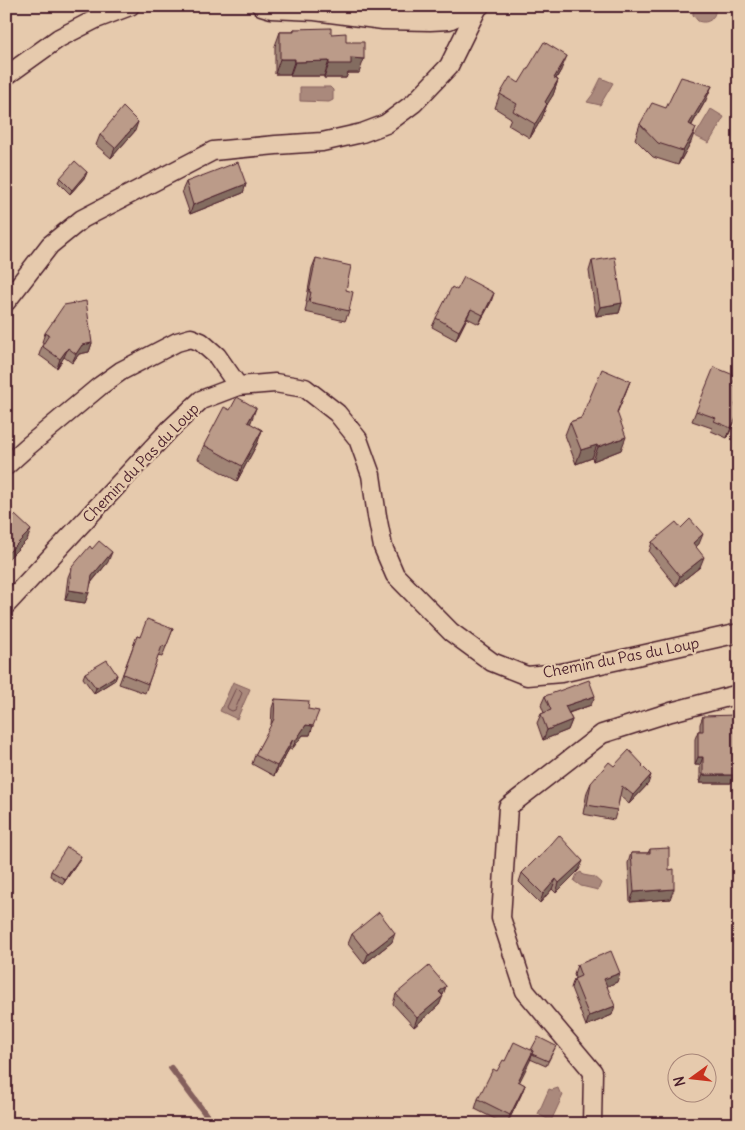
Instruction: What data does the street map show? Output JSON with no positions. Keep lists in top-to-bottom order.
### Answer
{
  "streets": {
    "street": ["Chemin du Pas du Loup"]
  },
  "north": "left"
}
